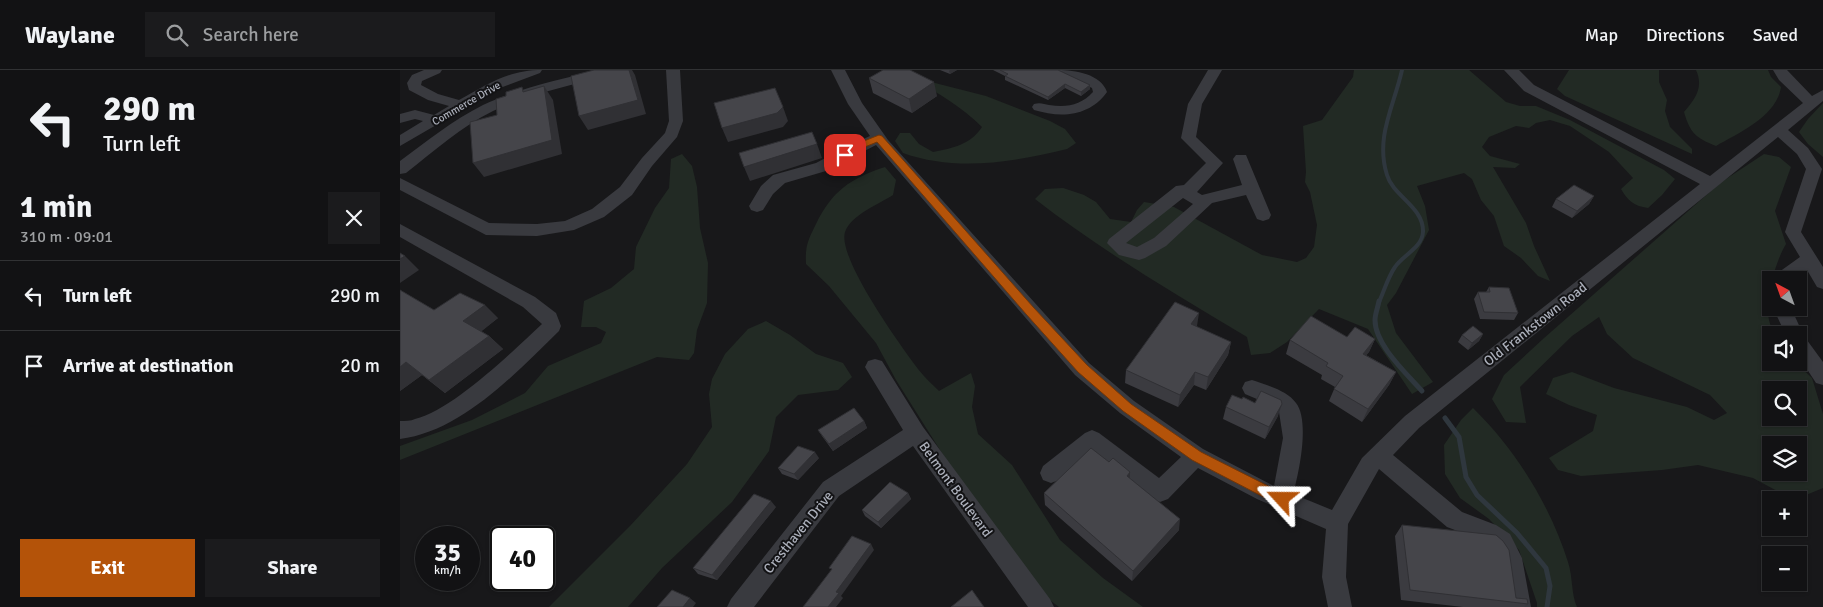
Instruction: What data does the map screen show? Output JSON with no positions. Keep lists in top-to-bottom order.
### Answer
{
  "streets": {
    "street": [
      "Commerce Drive",
      "Old Frankstown Road",
      "Belmont Boulevard",
      "Cresthaven Drive"
    ]
  },
  "crossings": [
    ["Belmont Boulevard", "Cresthaven Drive"]
  ],
  "north": "top left",
  "page": {
    "header": "Waylane",
    "search": "Search here",
    "nav": ["Map", "Directions", "Saved"],
    "turn": ["290 m", "Turn left"],
    "heading": ["1 min", "310 m · 09:01"],
    "list": [
      {
        "name": "Turn left",
        "value": "290 m"
      },
      {
        "name": "Arrive at destination",
        "value": "20 m"
      }
    ],
    "map_buttons": ["+", "−"],
    "speed": "35 km/h",
    "limit": "40",
    "buttons": ["Exit", "Share"]
  }
}
